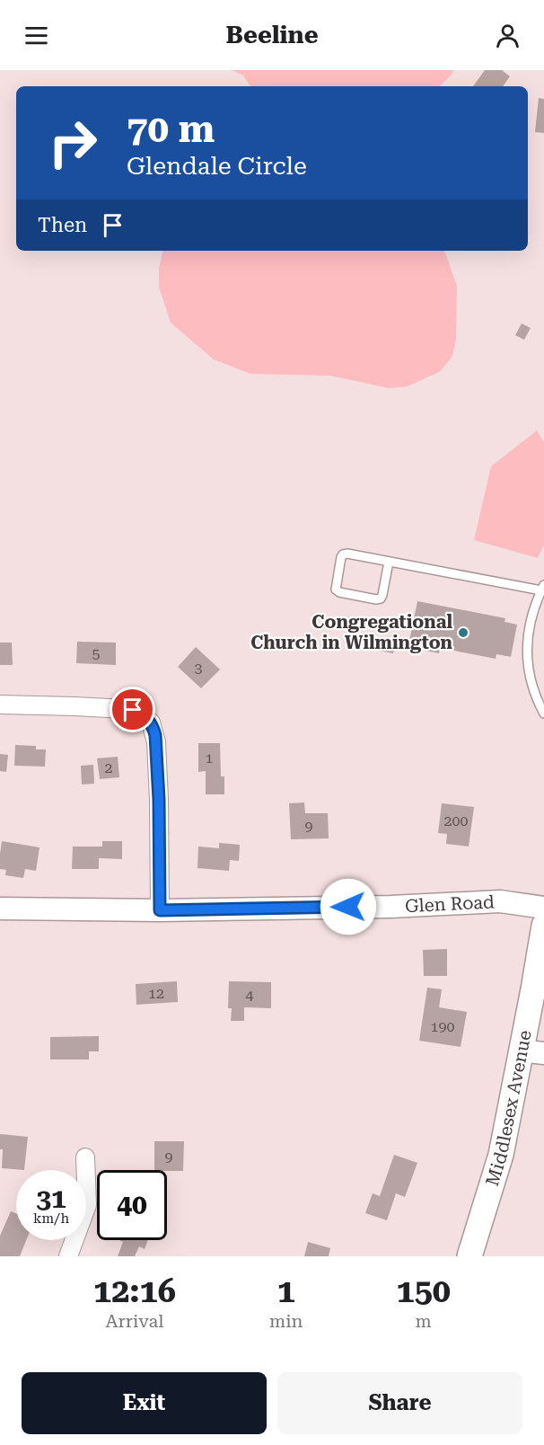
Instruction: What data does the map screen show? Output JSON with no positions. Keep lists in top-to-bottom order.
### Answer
{
  "streets": {
    "main road": ["Middlesex Avenue"],
    "street": ["Glen Road"]
  },
  "places": ["Congregational Church in Wilmington"],
  "house_numbers": [
    "5",
    "3",
    "1",
    "2",
    "200",
    "9",
    "12",
    "4",
    "190",
    "9"
  ],
  "page": {
    "header": "Beeline",
    "turn": ["70 m", "Glendale Circle"],
    "then": "Then",
    "speed": "31 km/h",
    "limit": "40",
    "eta": [
      "12:16",
      "Arrival",
      "1",
      "min",
      "150",
      "m"
    ],
    "buttons": ["Exit", "Share"]
  }
}
